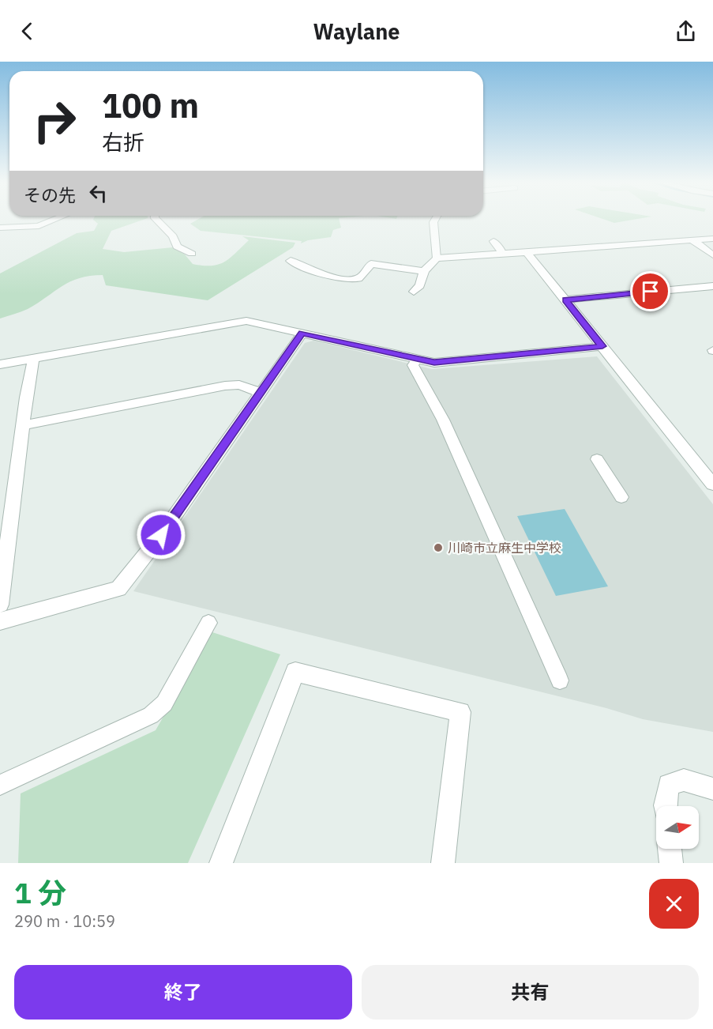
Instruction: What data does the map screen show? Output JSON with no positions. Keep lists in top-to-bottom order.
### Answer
{
  "places": ["川崎市立麻生中学校"],
  "north": "right",
  "page": {
    "header": "Waylane",
    "turn": ["100 m", "右折"],
    "then": "その先",
    "heading": ["1 分", "290 m · 10:59"],
    "buttons": ["終了", "共有"]
  }
}
